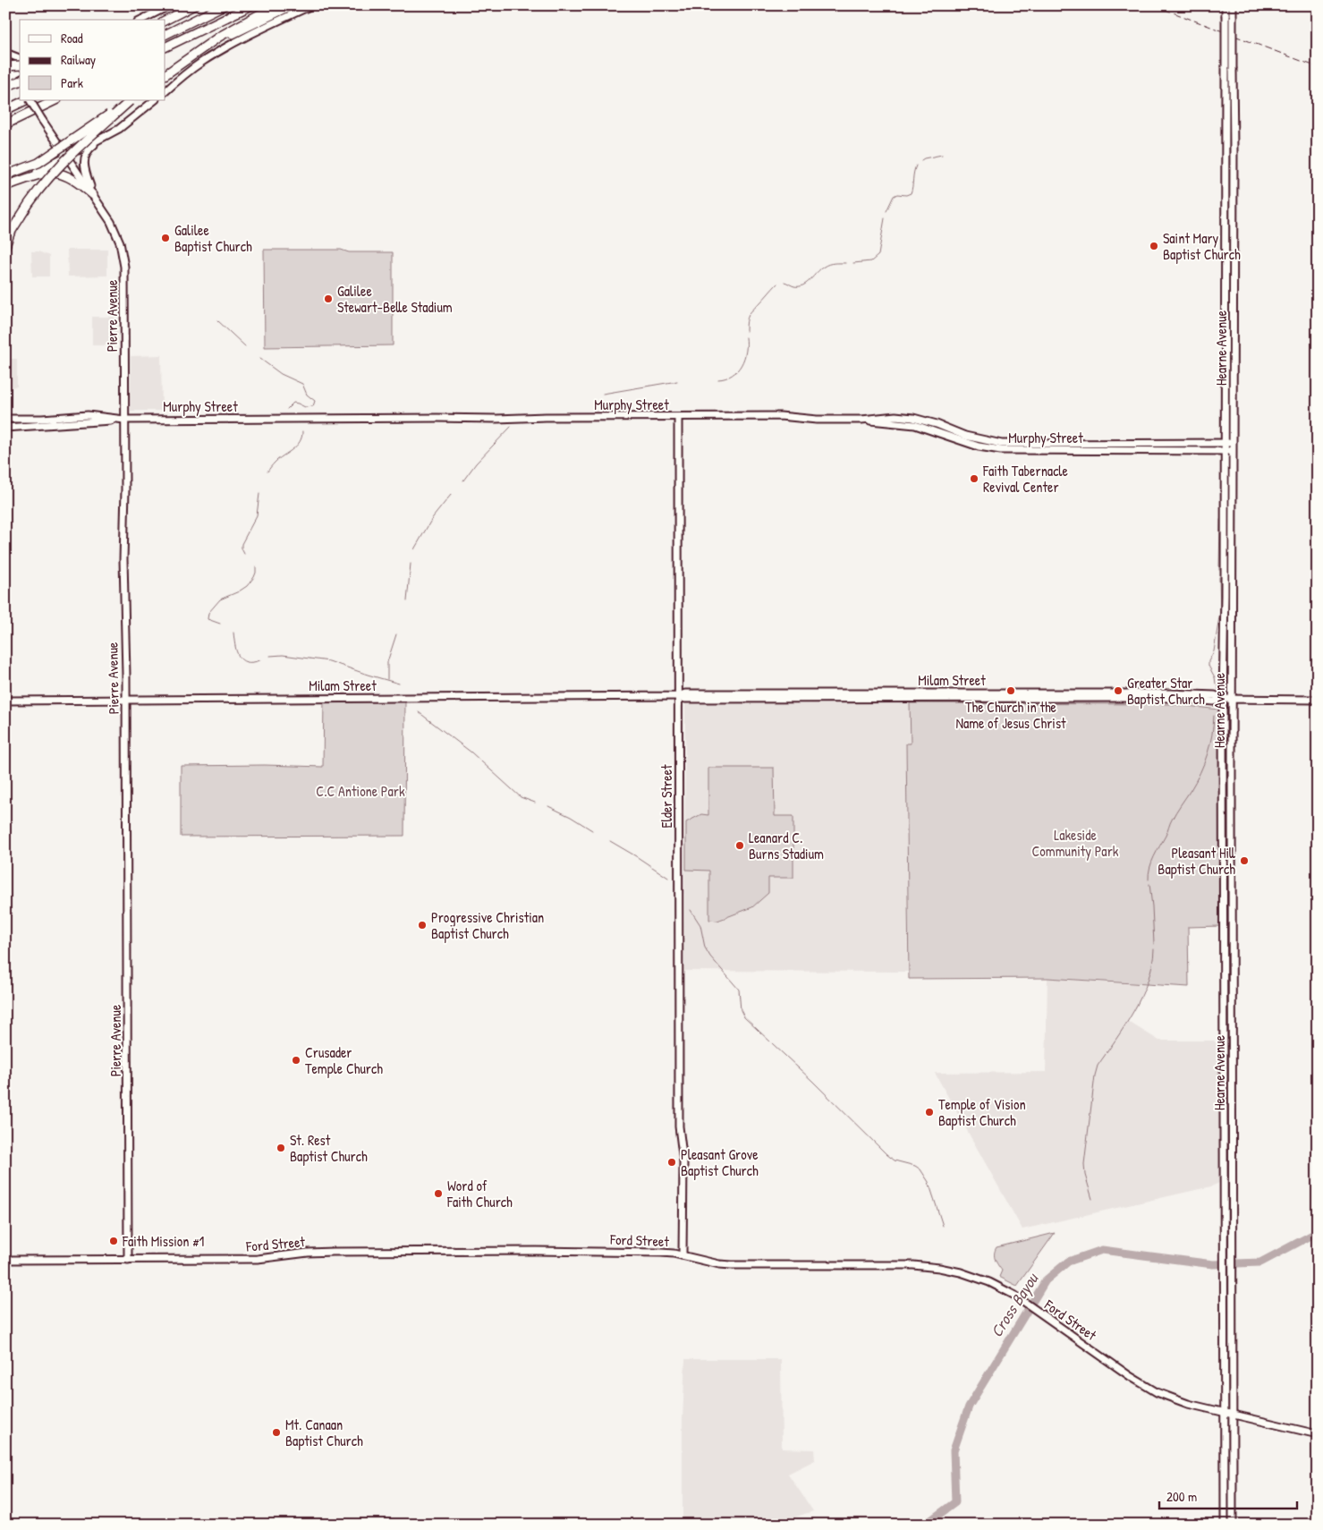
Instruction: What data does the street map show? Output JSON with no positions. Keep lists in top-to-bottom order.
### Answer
{
  "streets": {
    "main road": [
      "Pierre Avenue",
      "Hearne Avenue",
      "Murphy Street",
      "Milam Street",
      "Elder Street",
      "Ford Street"
    ]
  },
  "crossings": [
    ["Pierre Avenue", "Murphy Street"],
    ["Pierre Avenue", "Milam Street"],
    ["Pierre Avenue", "Ford Street"],
    ["Hearne Avenue", "Murphy Street"],
    ["Hearne Avenue", "Milam Street"],
    ["Hearne Avenue", "Ford Street"],
    ["Murphy Street", "Elder Street"],
    ["Milam Street", "Elder Street"],
    ["Elder Street", "Ford Street"]
  ],
  "water": ["Cross Bayou"],
  "parks": ["C.C Antione Park", "Lakeside Community Park"],
  "places": [
    "Galilee Baptist Church",
    "Saint Mary Baptist Church",
    "Galilee Stewart-Belle Stadium",
    "Faith Tabernacle Revival Center",
    "The Church in the Name of Jesus Christ",
    "Greater Star Baptist Church",
    "Leanard C. Burns Stadium",
    "Pleasant Hill Baptist Church",
    "Progressive Christian Baptist Church",
    "Crusader Temple Church",
    "Temple of Vision Baptist Church",
    "St. Rest Baptist Church",
    "Pleasant Grove Baptist Church",
    "Word of Faith Church",
    "Faith Mission #1",
    "Mt. Canaan Baptist Church"
  ],
  "legend": ["Road", "Railway", "Park"],
  "scale_bar": "200 m"
}
